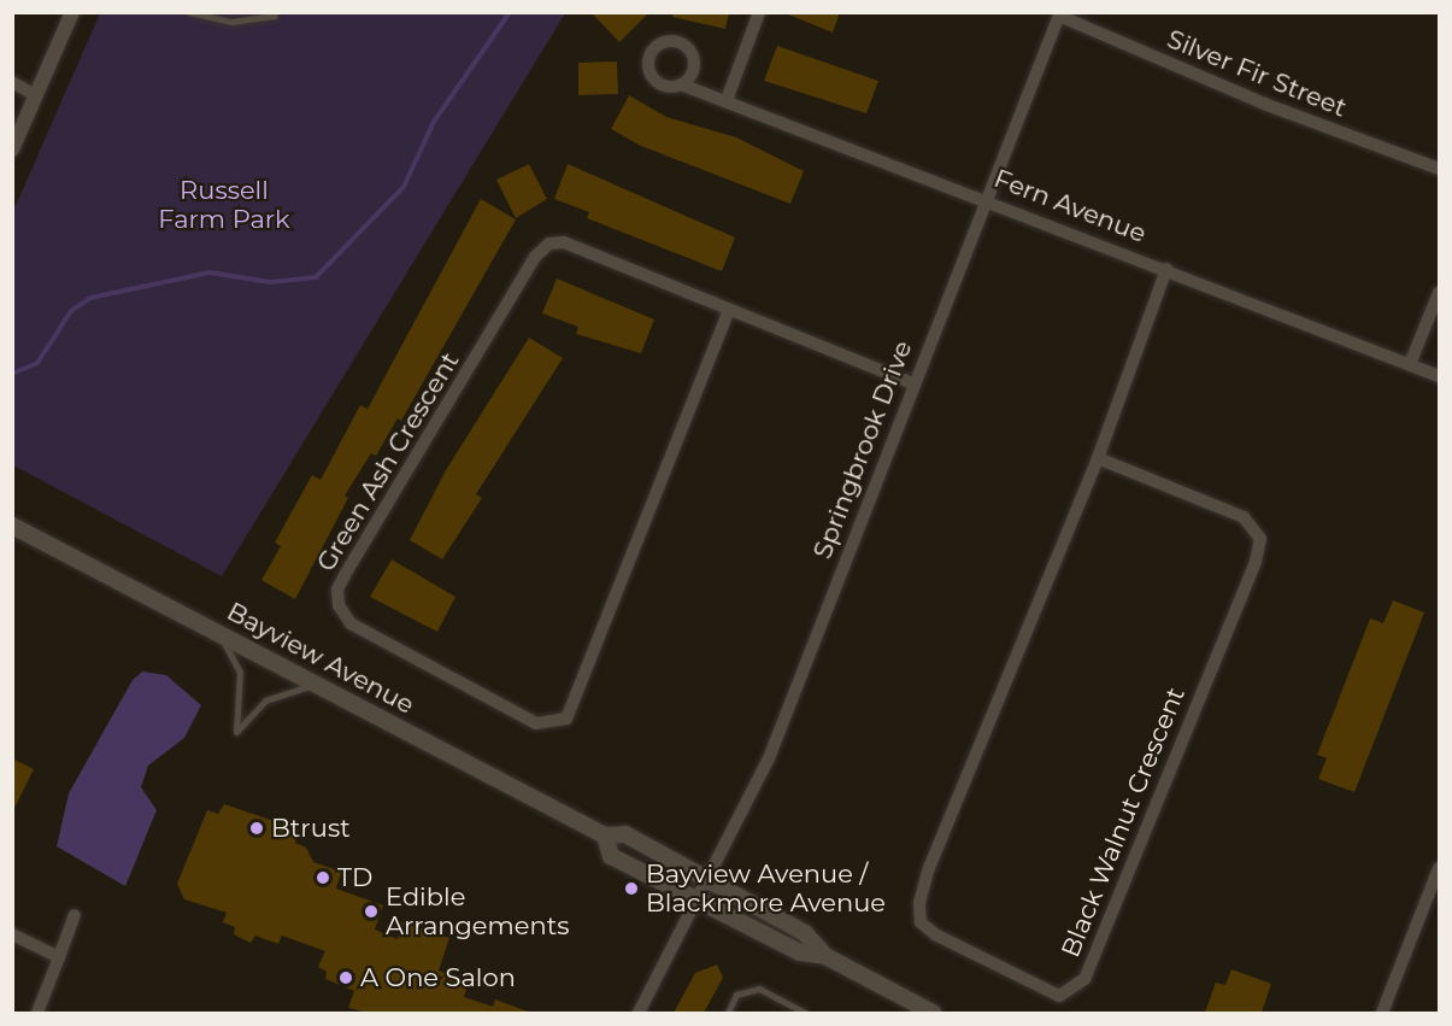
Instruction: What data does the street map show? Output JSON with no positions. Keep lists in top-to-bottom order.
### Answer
{
  "streets": {
    "main road": ["Bayview Avenue"],
    "street": [
      "Silver Fir Street",
      "Fern Avenue",
      "Springbrook Drive",
      "Green Ash Crescent",
      "Black Walnut Crescent"
    ]
  },
  "crossings": [
    ["Silver Fir Street", "Springbrook Drive"],
    ["Fern Avenue", "Springbrook Drive"],
    ["Fern Avenue", "Black Walnut Crescent"],
    ["Springbrook Drive", "Green Ash Crescent"],
    ["Springbrook Drive", "Bayview Avenue"]
  ],
  "parks": ["Russell Farm Park"],
  "places": [
    "Btrust",
    "TD",
    "Bayview Avenue / Blackmore Avenue",
    "Edible Arrangements",
    "A One Salon"
  ]
}
